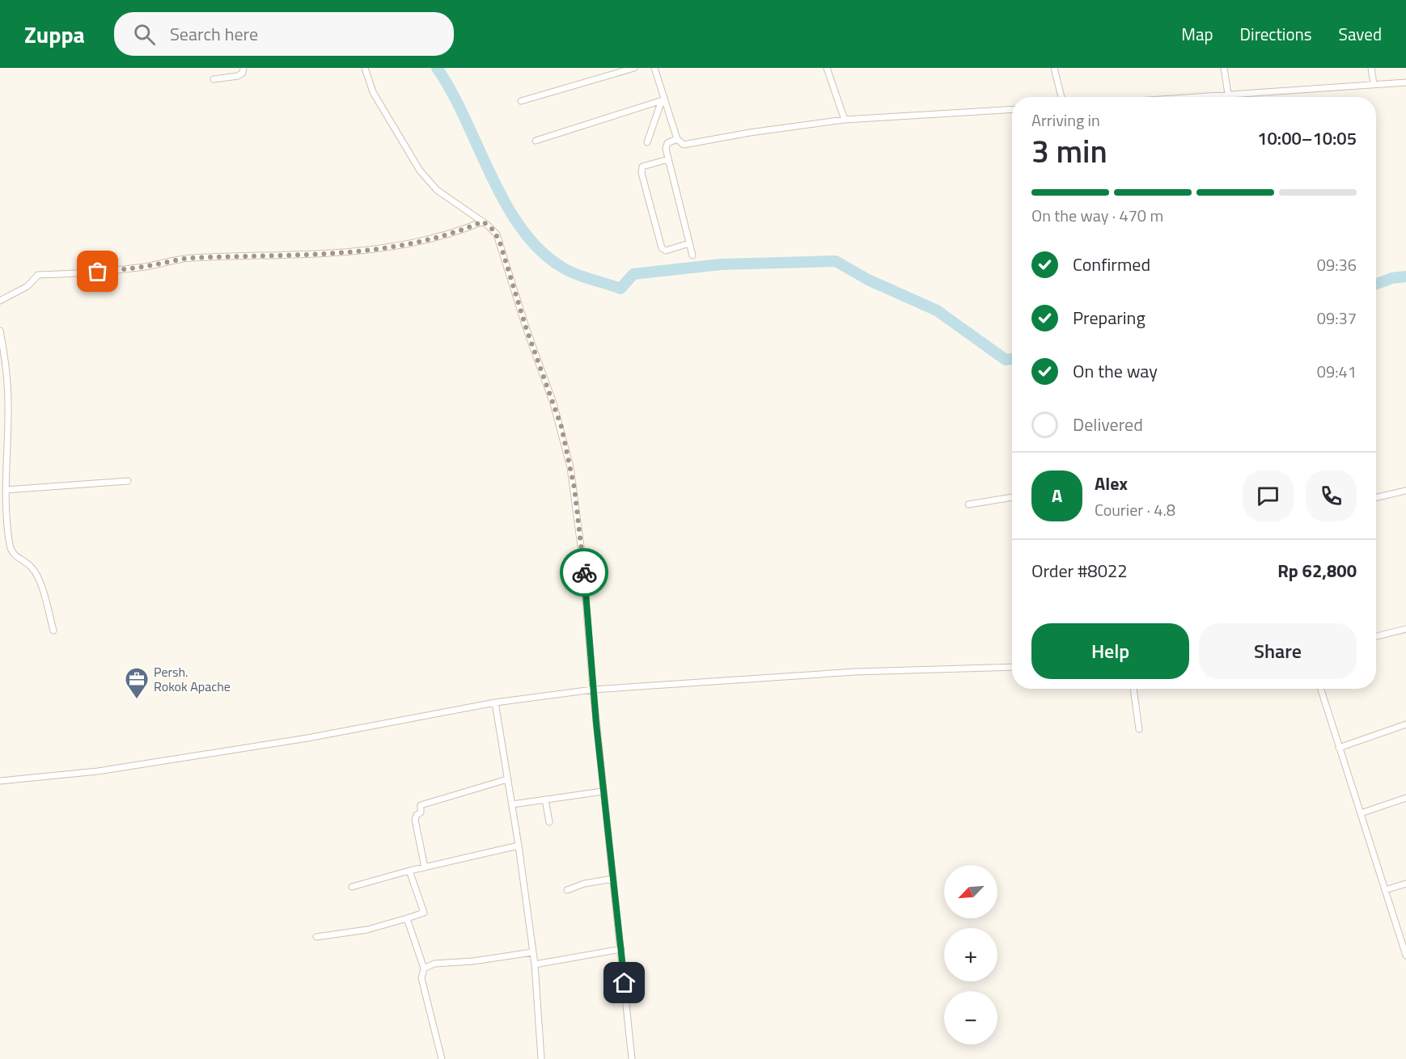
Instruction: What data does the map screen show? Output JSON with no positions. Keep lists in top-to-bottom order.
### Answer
{
  "places": {
    "office": ["Persh. Rokok Apache"]
  },
  "north": "bottom left",
  "page": {
    "header": "Zuppa",
    "search": "Search here",
    "nav": ["Map", "Directions", "Saved"],
    "heading": ["3 min", "Arriving in", "10:00–10:05"],
    "panel": [
      "Alex",
      "Courier · 4.8",
      "Order #8022",
      "Rp 62,800"
    ],
    "bar": "On the way · 470 m",
    "list": [
      ["Confirmed", "09:36"],
      ["Preparing", "09:37"],
      ["On the way", "09:41"],
      "Delivered"
    ],
    "round": "A",
    "buttons": ["Help", "Share"],
    "map_buttons": ["+", "−"]
  }
}
